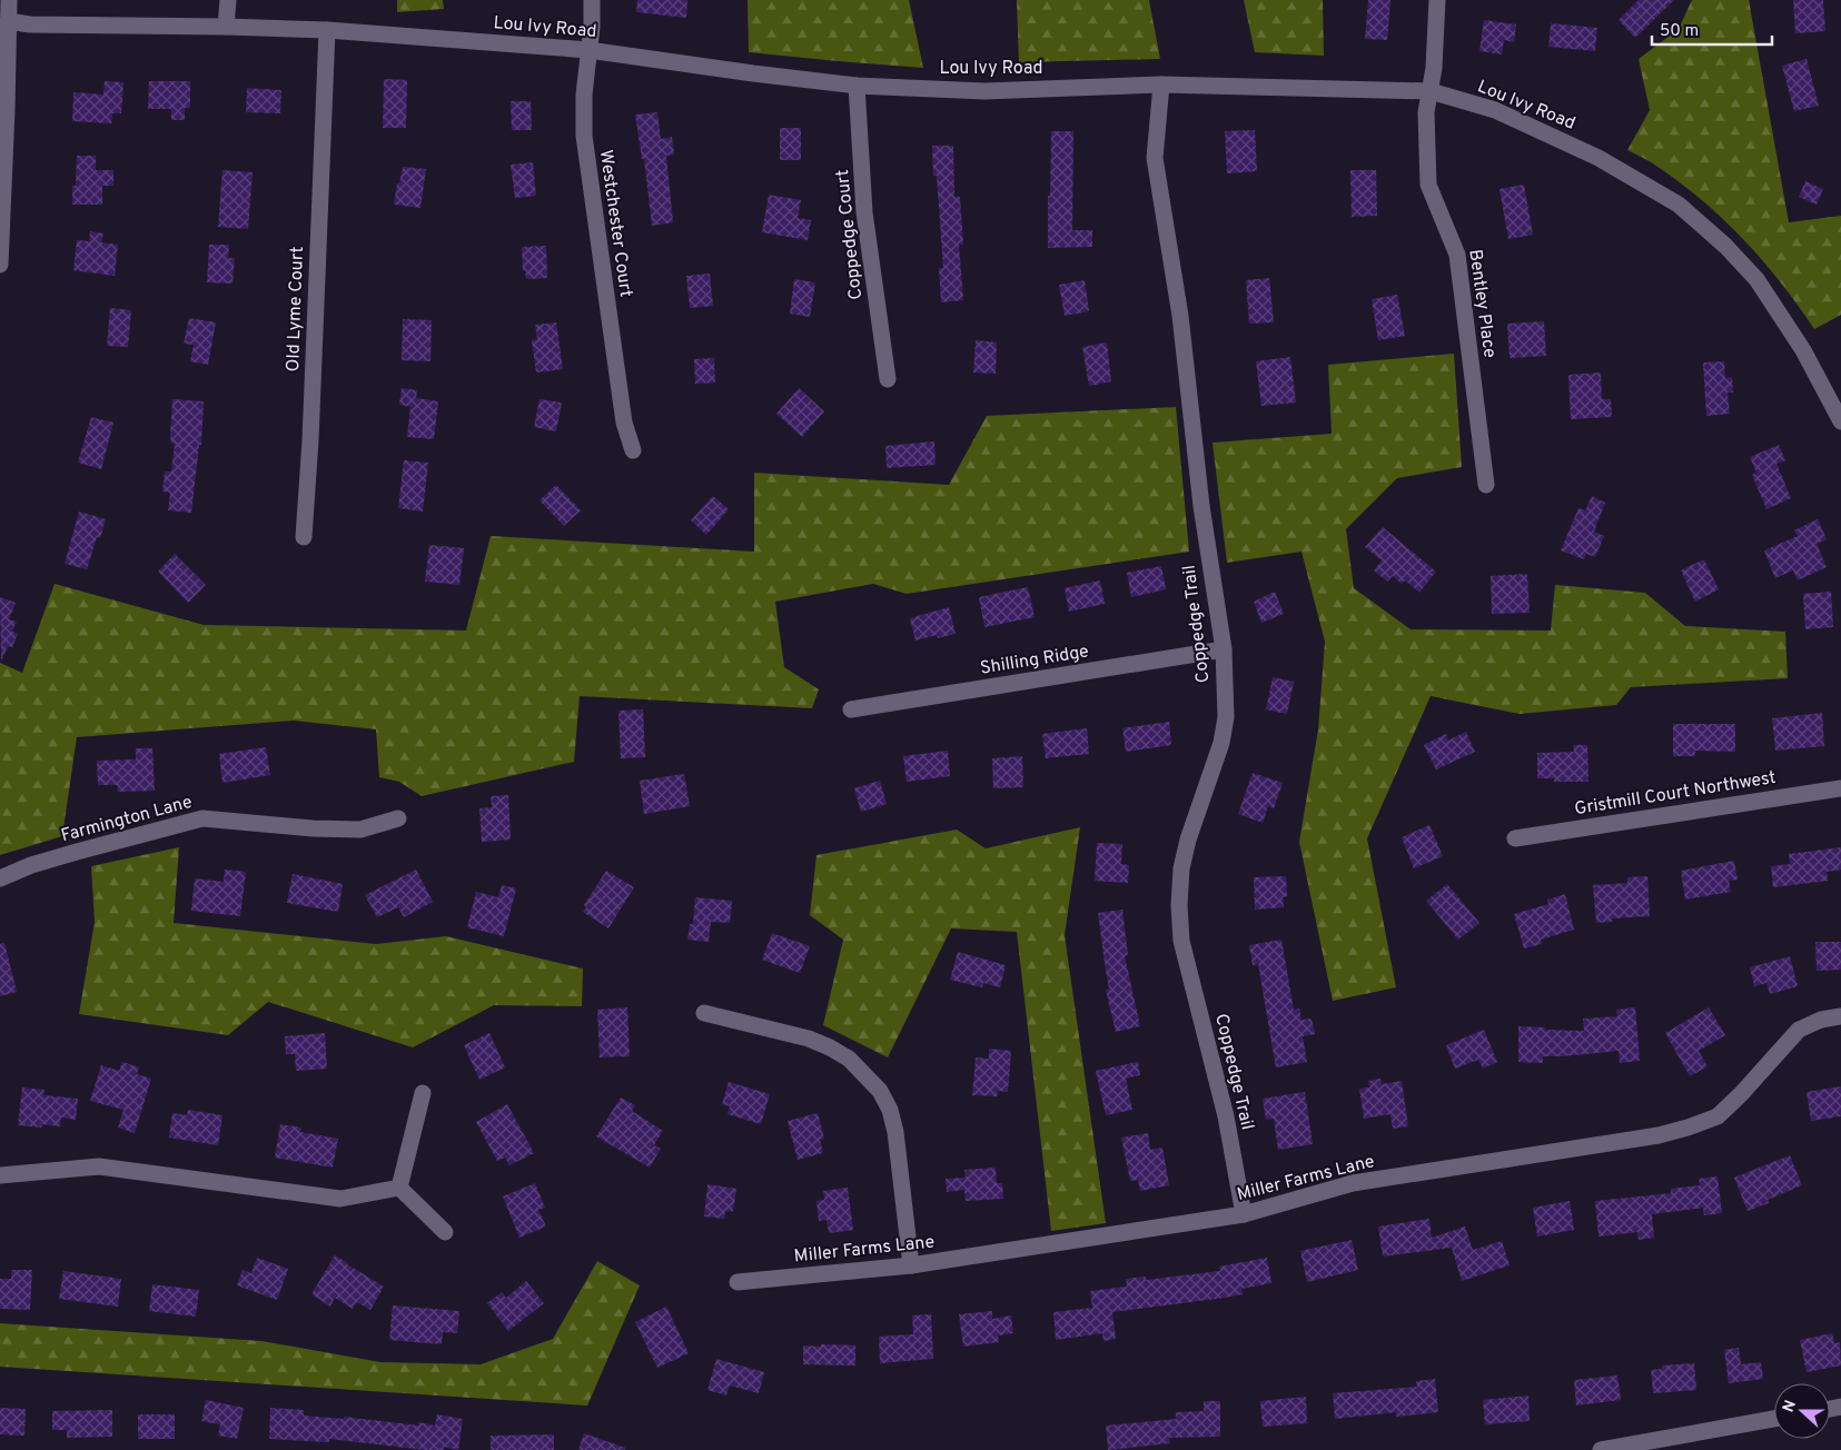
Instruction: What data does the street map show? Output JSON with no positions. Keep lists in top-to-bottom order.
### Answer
{
  "streets": {
    "street": [
      "Lou Ivy Road",
      "Westchester Court",
      "Coppedge Court",
      "Bentley Place",
      "Old Lyme Court",
      "Coppedge Trail",
      "Shilling Ridge",
      "Gristmill Court Northwest",
      "Farmington Lane",
      "Miller Farms Lane"
    ]
  },
  "crossings": [
    ["Lou Ivy Road", "Westchester Court"],
    ["Lou Ivy Road", "Coppedge Court"],
    ["Lou Ivy Road", "Bentley Place"],
    ["Lou Ivy Road", "Old Lyme Court"],
    ["Lou Ivy Road", "Coppedge Trail"],
    ["Coppedge Trail", "Shilling Ridge"],
    ["Coppedge Trail", "Miller Farms Lane"]
  ],
  "scale_bar": "50 m",
  "north": "left"
}
